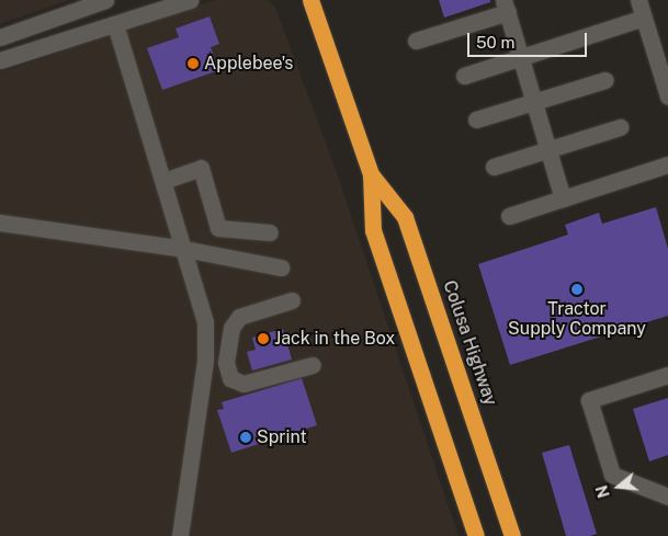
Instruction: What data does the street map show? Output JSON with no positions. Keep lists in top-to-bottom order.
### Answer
{
  "streets": {
    "highway": ["Colusa Highway"]
  },
  "places": [
    "Applebee's",
    "Tractor Supply Company",
    "Jack in the Box",
    "Sprint"
  ],
  "scale_bar": "50 m",
  "north": "left"
}
